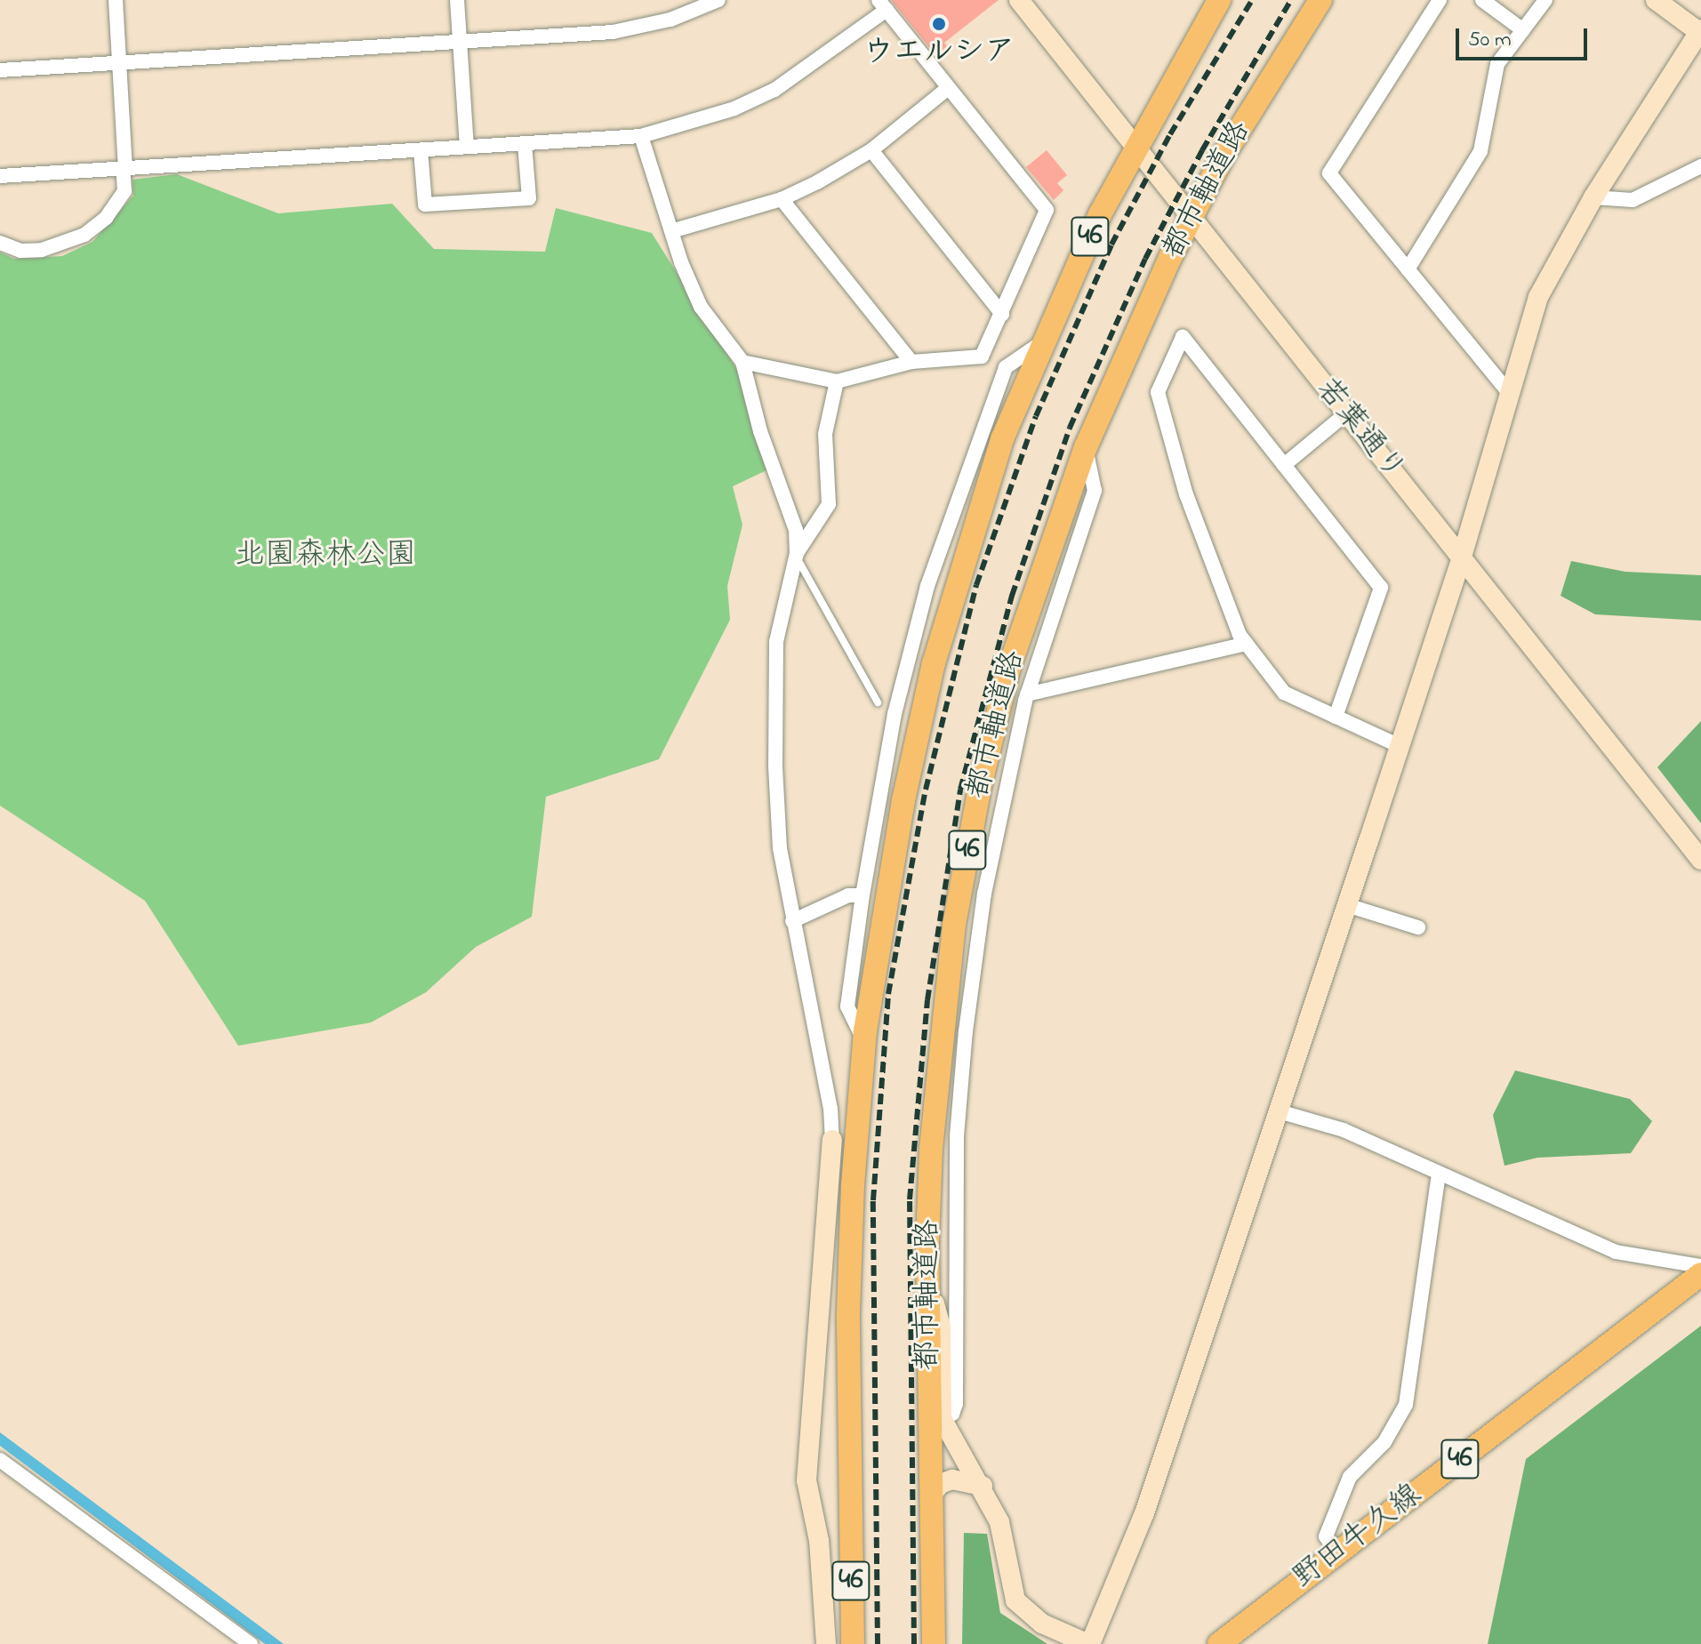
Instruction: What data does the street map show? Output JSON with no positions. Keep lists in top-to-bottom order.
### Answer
{
  "streets": {
    "main road": ["都市軸道路", "46", "野田牛久線"],
    "street": ["若葉通り"]
  },
  "crossings": [
    ["都市軸道路", "若葉通り"],
    ["46", "若葉通り"]
  ],
  "parks": ["北園森林公園"],
  "places": ["ウエルシア"],
  "scale_bar": "50 m"
}
